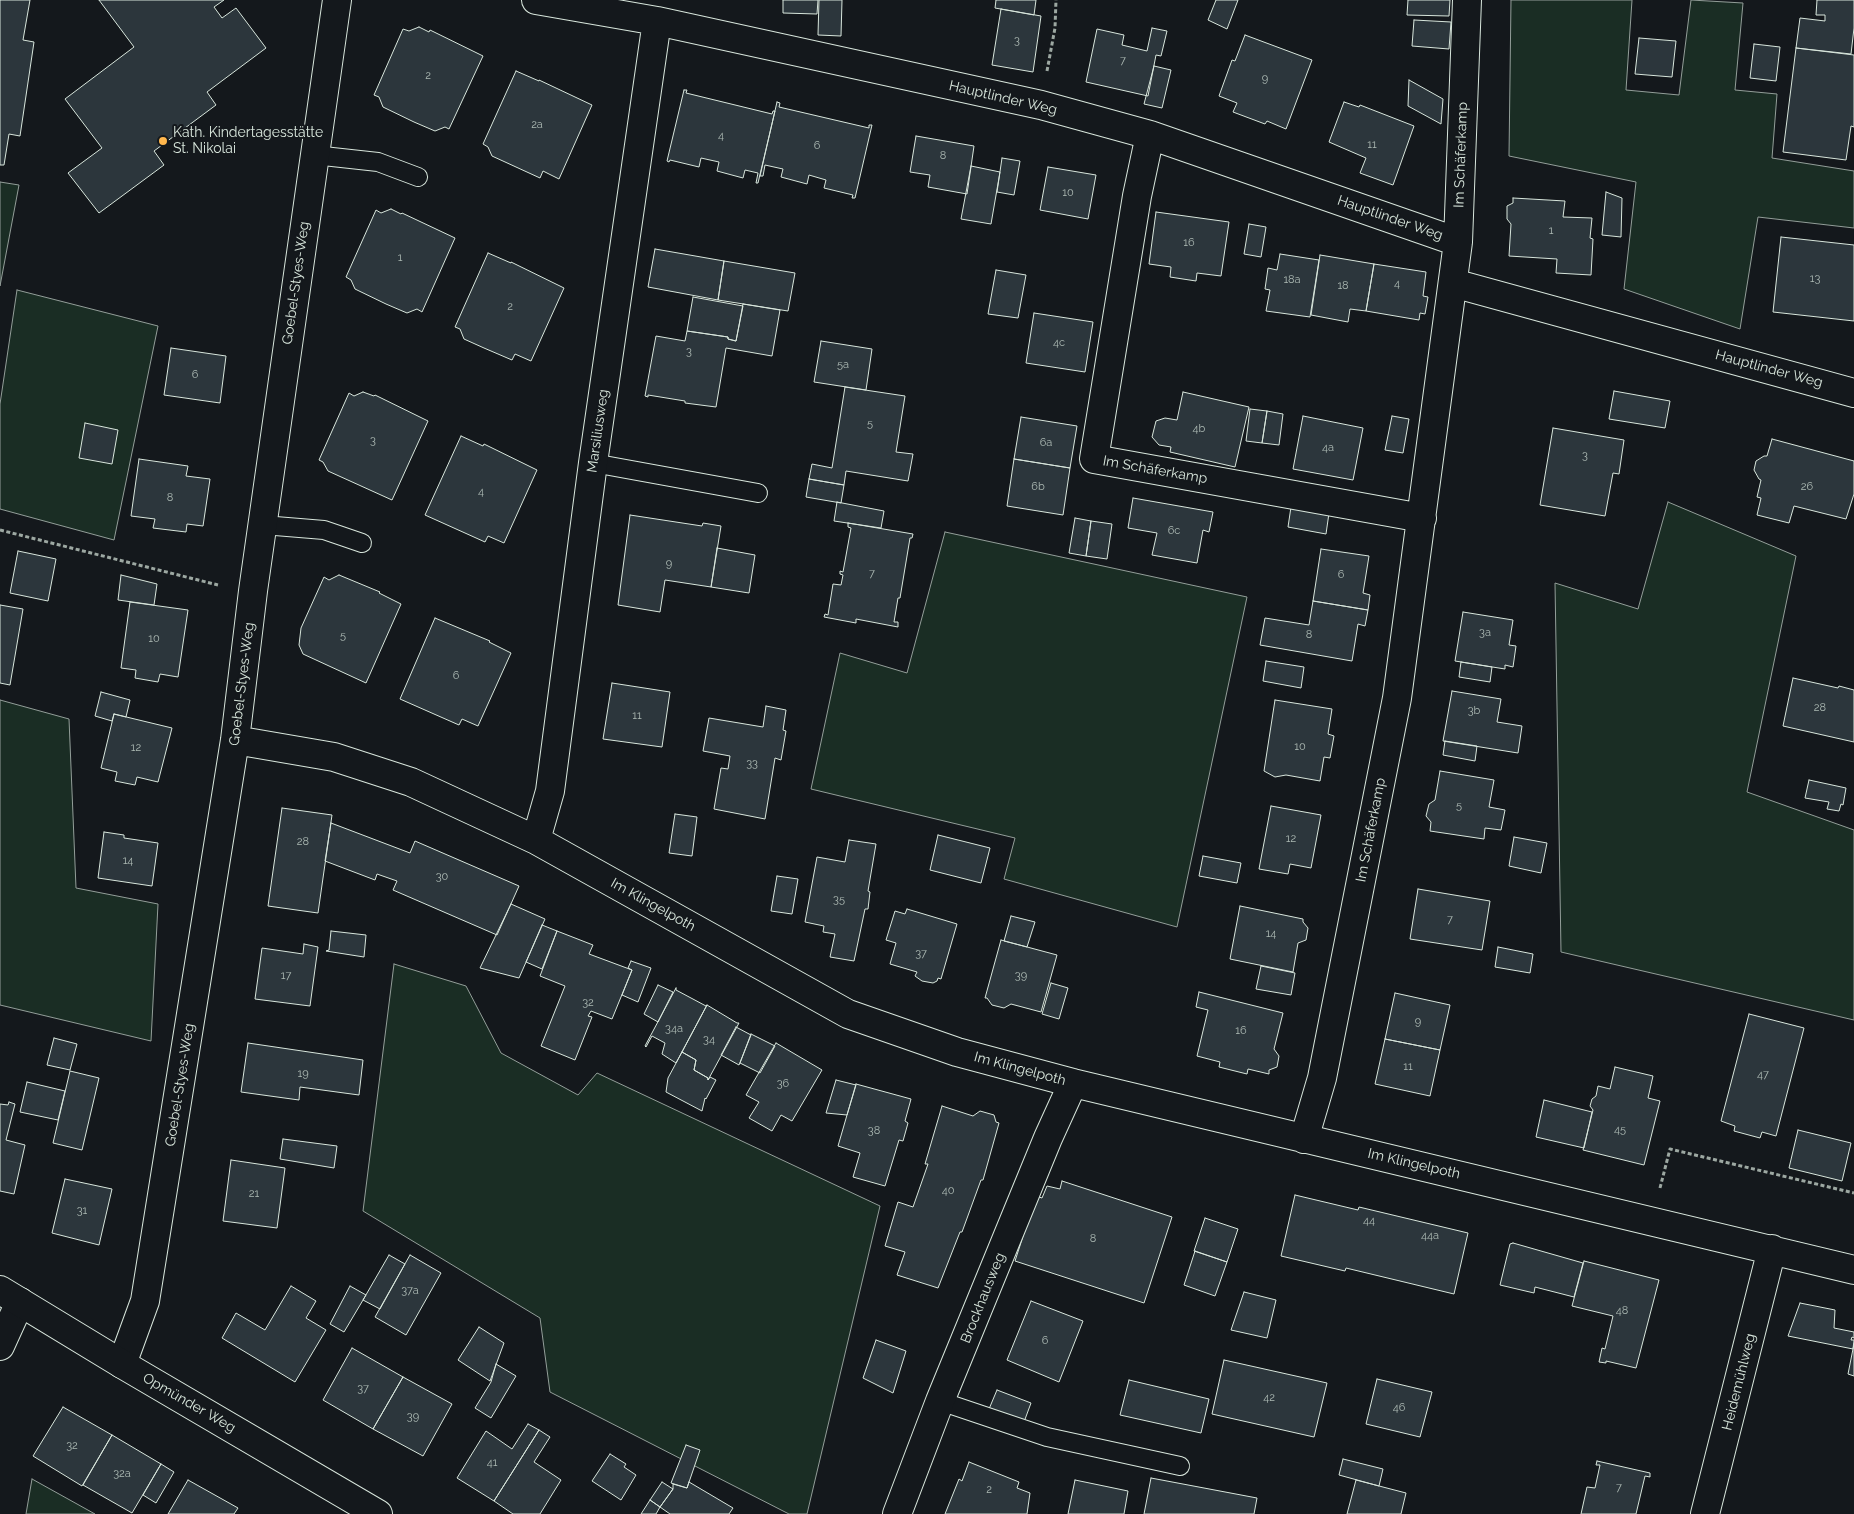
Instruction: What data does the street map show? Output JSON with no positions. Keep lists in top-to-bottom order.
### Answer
{
  "streets": {
    "street": [
      "Hauptlinder Weg",
      "Im Schäferkamp",
      "Goebel-Styes-Weg",
      "Marsiliusweg",
      "Im Klingelpoth",
      "Brockhausweg",
      "Heidemühlweg",
      "Opmünder Weg"
    ]
  },
  "crossings": [
    ["Hauptlinder Weg", "Im Schäferkamp"],
    ["Hauptlinder Weg", "Marsiliusweg"],
    ["Im Schäferkamp", "Im Klingelpoth"],
    ["Goebel-Styes-Weg", "Im Klingelpoth"],
    ["Goebel-Styes-Weg", "Opmünder Weg"],
    ["Marsiliusweg", "Im Klingelpoth"],
    ["Im Klingelpoth", "Brockhausweg"],
    ["Im Klingelpoth", "Heidemühlweg"]
  ],
  "places": ["Kath. Kindertagesstätte St. Nikolai"],
  "house_numbers": [
    "3",
    "7",
    "2",
    "9",
    "2a",
    "4",
    "11",
    "6",
    "8",
    "10",
    "1",
    "16",
    "1",
    "13",
    "18a",
    "4",
    "18",
    "2",
    "4c",
    "3",
    "5a",
    "6",
    "5",
    "4b",
    "3",
    "6a",
    "4a",
    "3",
    "6b",
    "26",
    "4",
    "8",
    "6c",
    "9",
    "7",
    "6",
    "3a",
    "8",
    "5",
    "10",
    "6",
    "28",
    "3b",
    "11",
    "10",
    "12",
    "33",
    "5",
    "12",
    "28",
    "14",
    "30",
    "35",
    "7",
    "14",
    "37",
    "17",
    "39",
    "32",
    "9",
    "34a",
    "16",
    "34",
    "11",
    "19",
    "47",
    "36",
    "45",
    "38",
    "40",
    "21",
    "31",
    "44",
    "44a",
    "8",
    "37a",
    "48",
    "6",
    "37",
    "42",
    "46",
    "39",
    "32",
    "41",
    "32a",
    "7",
    "2"
  ]
}
